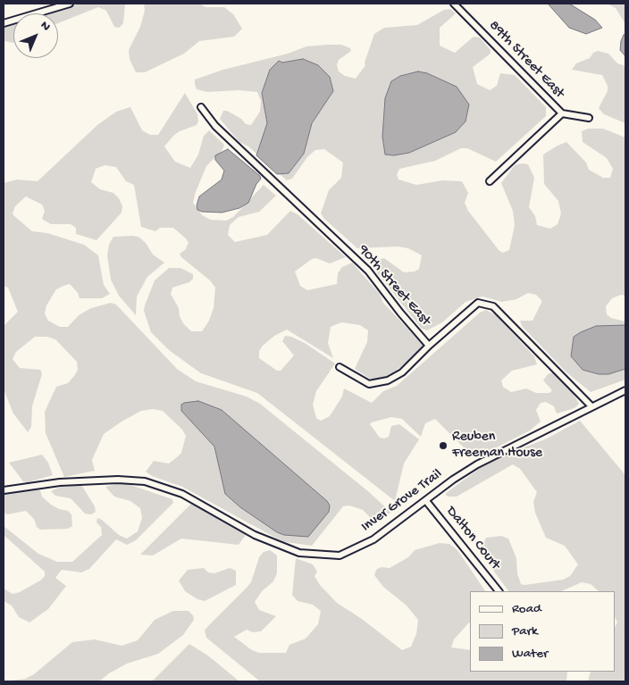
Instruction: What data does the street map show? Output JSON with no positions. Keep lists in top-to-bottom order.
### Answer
{
  "streets": {
    "street": [
      "89th Street East",
      "90th Street East",
      "Inver Grove Trail",
      "Dalton Court"
    ]
  },
  "crossings": [
    ["90th Street East", "Inver Grove Trail"],
    ["Inver Grove Trail", "Dalton Court"]
  ],
  "places": ["Reuben Freeman House"],
  "legend": ["Road", "Park", "Water"],
  "north": "top right"
}
